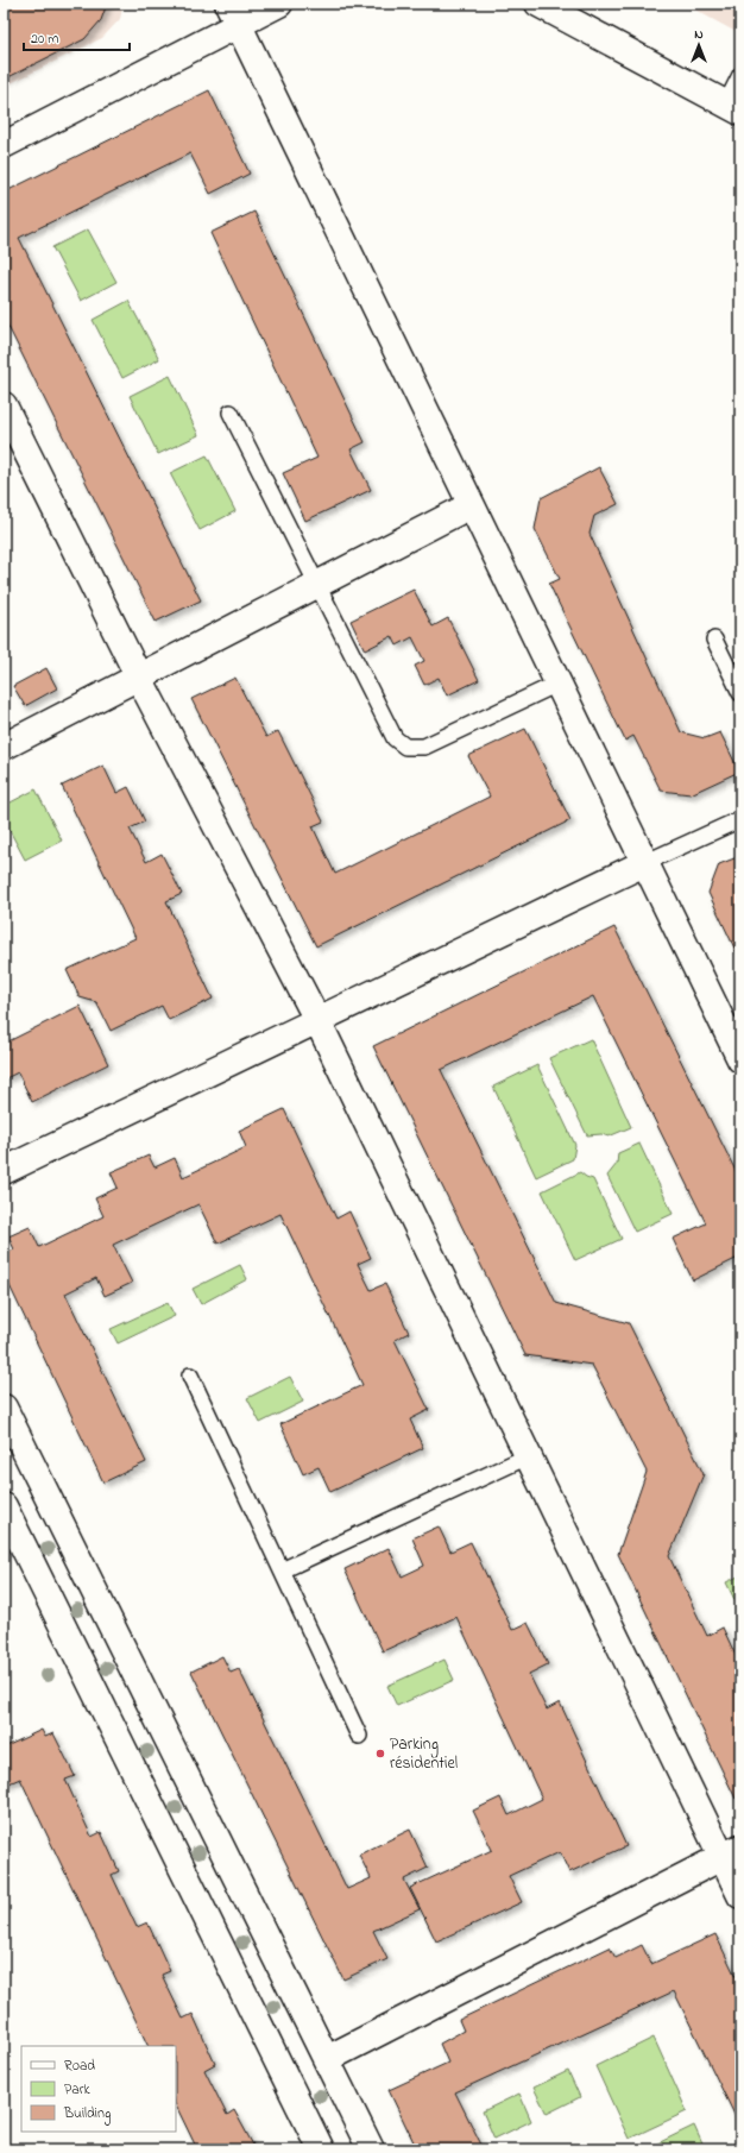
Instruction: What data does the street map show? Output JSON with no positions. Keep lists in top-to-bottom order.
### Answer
{
  "places": ["Parking résidentiel"],
  "legend": ["Road", "Park", "Building"],
  "scale_bar": "20 m",
  "north": "top"
}
